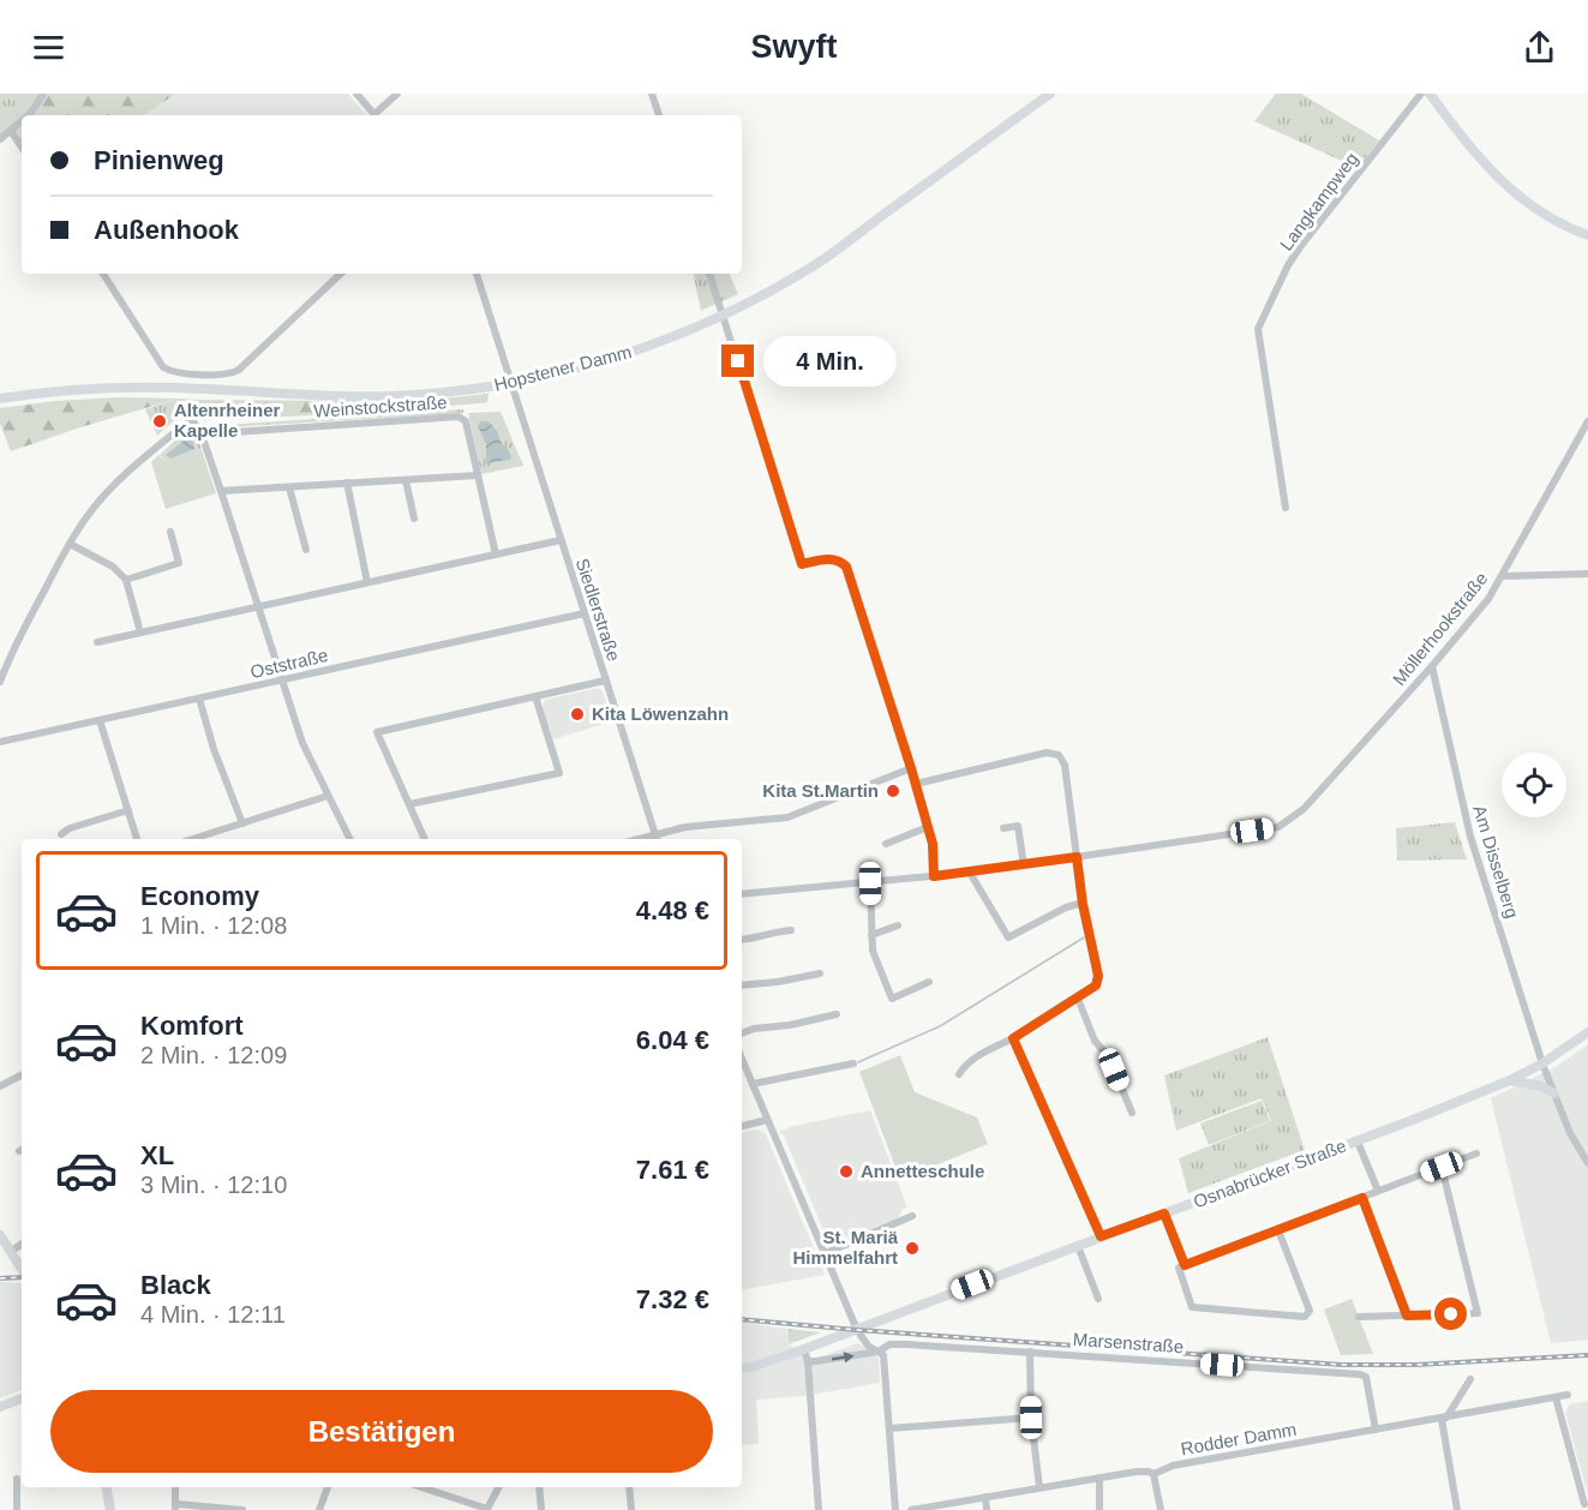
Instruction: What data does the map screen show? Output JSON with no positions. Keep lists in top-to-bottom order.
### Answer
{
  "streets": {
    "main road": ["Hopstener Damm", "Osnabrücker Straße"],
    "street": [
      "Langkampweg",
      "Weinstockstraße",
      "Siedlerstraße",
      "Möllerhookstraße",
      "Oststraße",
      "Am Disselberg",
      "Marsenstraße",
      "Rodder Damm"
    ]
  },
  "crossings": [
    ["Hopstener Damm", "Siedlerstraße"],
    ["Siedlerstraße", "Oststraße"],
    ["Möllerhookstraße", "Am Disselberg"],
    ["Am Disselberg", "Osnabrücker Straße"],
    ["Marsenstraße", "Rodder Damm"]
  ],
  "places": [
    "Altenrheiner Kapelle",
    "Kita Löwenzahn",
    "Kita St.Martin",
    "Annetteschule",
    "St. Mariä Himmelfahrt"
  ],
  "page": {
    "header": "Swyft",
    "banner": ["Pinienweg", "Außenhook"],
    "bubble": "4 Min.",
    "list": [
      {
        "name": "Economy",
        "note": "1 Min. · 12:08",
        "value": "4.48 €"
      },
      {
        "name": "Komfort",
        "note": "2 Min. · 12:09",
        "value": "6.04 €"
      },
      {
        "name": "XL",
        "note": "3 Min. · 12:10",
        "value": "7.61 €"
      },
      {
        "name": "Black",
        "note": "4 Min. · 12:11",
        "value": "7.32 €"
      }
    ],
    "buttons": "Bestätigen"
  }
}
